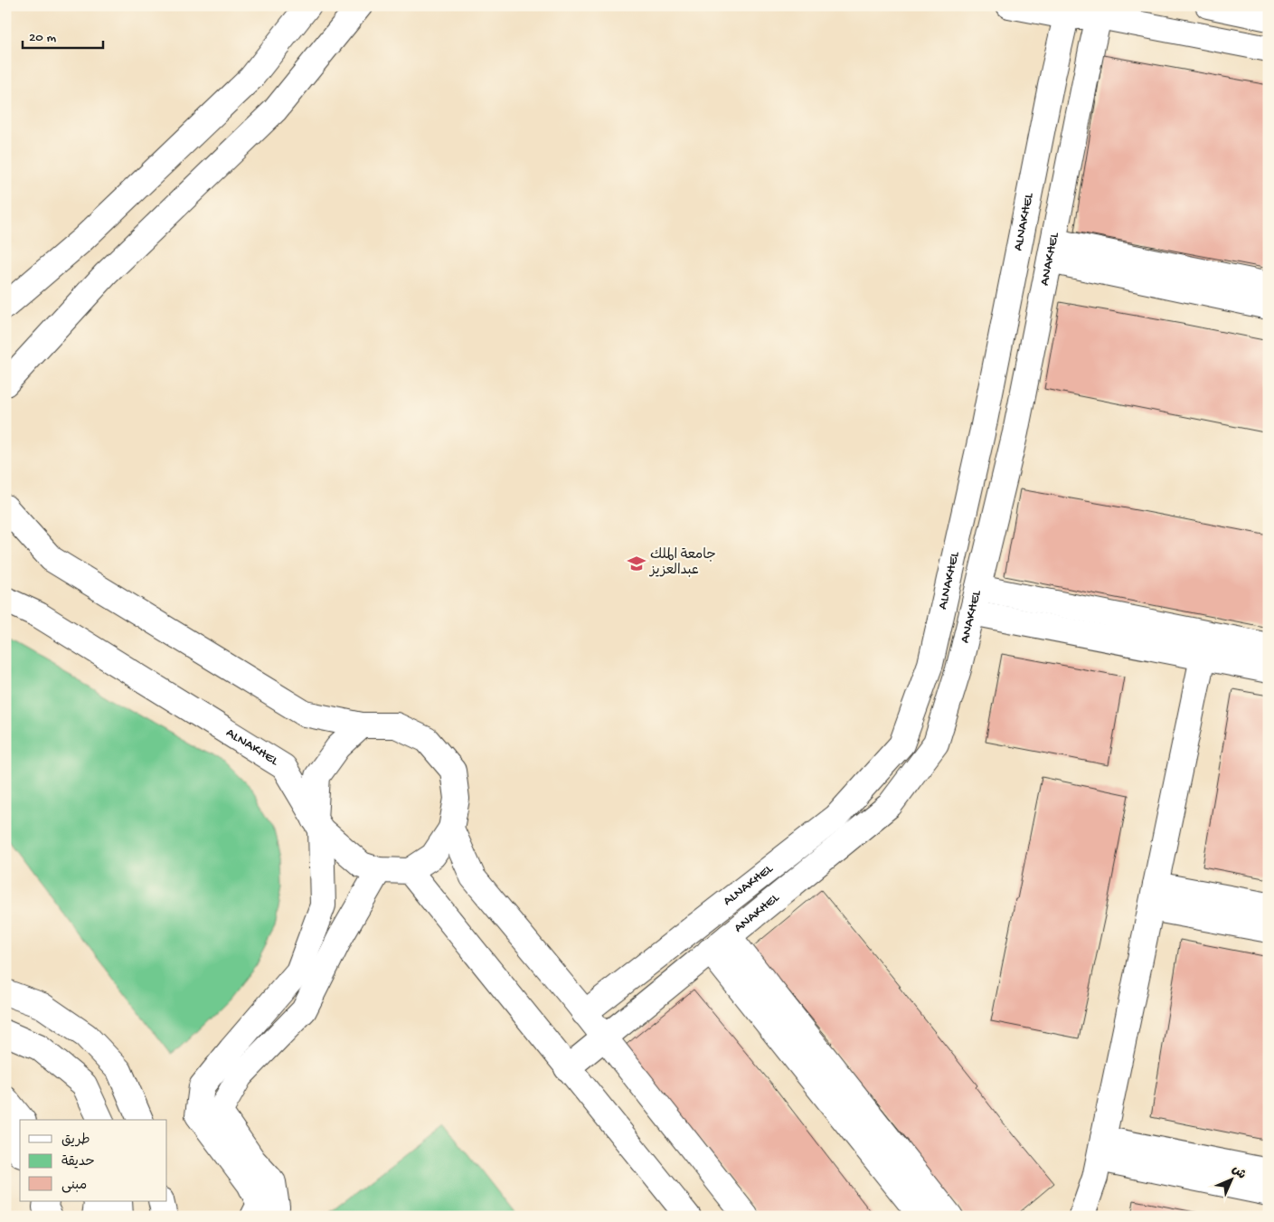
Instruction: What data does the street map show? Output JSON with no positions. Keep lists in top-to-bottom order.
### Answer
{
  "streets": {
    "street": ["ALNAKHEL", "ANAKHEL"]
  },
  "places": {
    "school or university": ["جامعة الملك عبدالعزيز"]
  },
  "legend": ["طريق", "حديقة", "مبنى"],
  "scale_bar": "20 m",
  "north": "top right"
}
